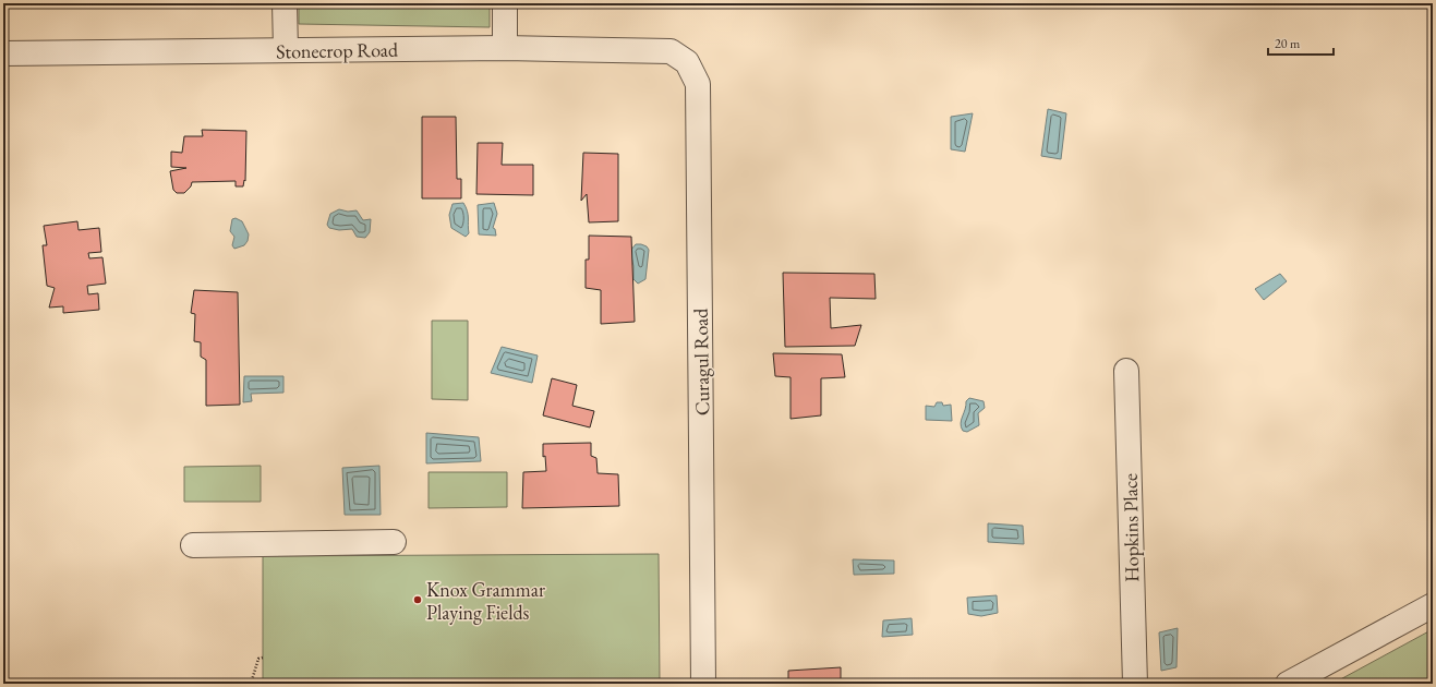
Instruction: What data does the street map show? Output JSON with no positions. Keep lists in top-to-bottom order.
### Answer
{
  "streets": {
    "street": ["Stonecrop Road", "Curagul Road", "Hopkins Place"]
  },
  "crossings": [
    ["Stonecrop Road", "Curagul Road"]
  ],
  "places": ["Knox Grammar Playing Fields"],
  "scale_bar": "20 m"
}
